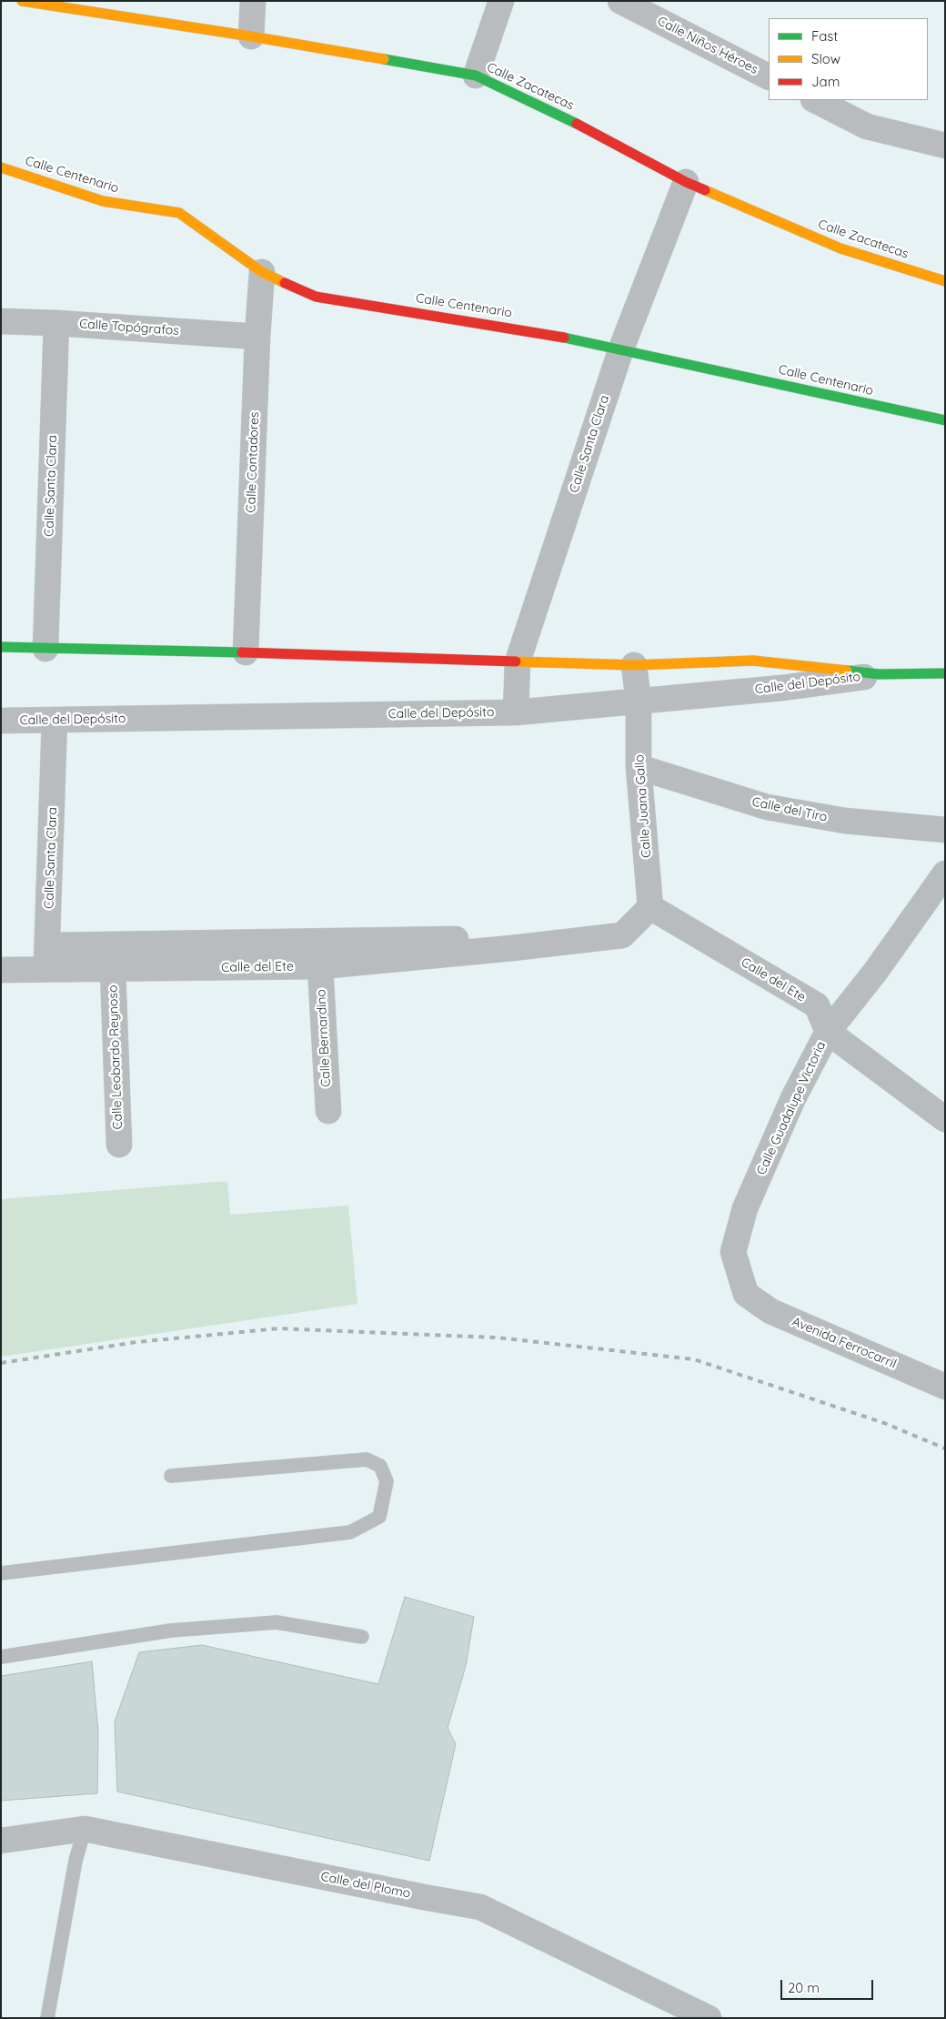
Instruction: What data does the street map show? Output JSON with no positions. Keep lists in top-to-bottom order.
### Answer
{
  "streets": {
    "street": [
      "Calle Niños Héroes",
      "Calle Zacatecas",
      "Calle Centenario",
      "Calle Topógrafos",
      "Calle Santa Clara",
      "Calle Contadores",
      "Calle del Depósito",
      "Calle Juana Gallo",
      "Calle del Tiro",
      "Calle del Ete",
      "Calle Bernardino",
      "Calle Leobardo Reynoso",
      "Calle Guadalupe Victoria",
      "Avenida Ferrocarril",
      "Calle del Plomo"
    ]
  },
  "crossings": [
    ["Calle Zacatecas", "Calle Santa Clara"],
    ["Calle Centenario", "Calle Santa Clara"],
    ["Calle Centenario", "Calle Contadores"],
    ["Calle Topógrafos", "Calle Santa Clara"],
    ["Calle Topógrafos", "Calle Contadores"],
    ["Calle Santa Clara", "Calle del Depósito"],
    ["Calle Santa Clara", "Calle del Ete"],
    ["Calle Contadores", "Calle del Depósito"],
    ["Calle del Depósito", "Calle Juana Gallo"],
    ["Calle Juana Gallo", "Calle del Tiro"],
    ["Calle Juana Gallo", "Calle del Ete"],
    ["Calle del Ete", "Calle Bernardino"],
    ["Calle del Ete", "Calle Leobardo Reynoso"],
    ["Calle del Ete", "Calle Guadalupe Victoria"],
    ["Calle Guadalupe Victoria", "Avenida Ferrocarril"]
  ],
  "legend": ["Fast", "Slow", "Jam"],
  "scale_bar": "20 m"
}
